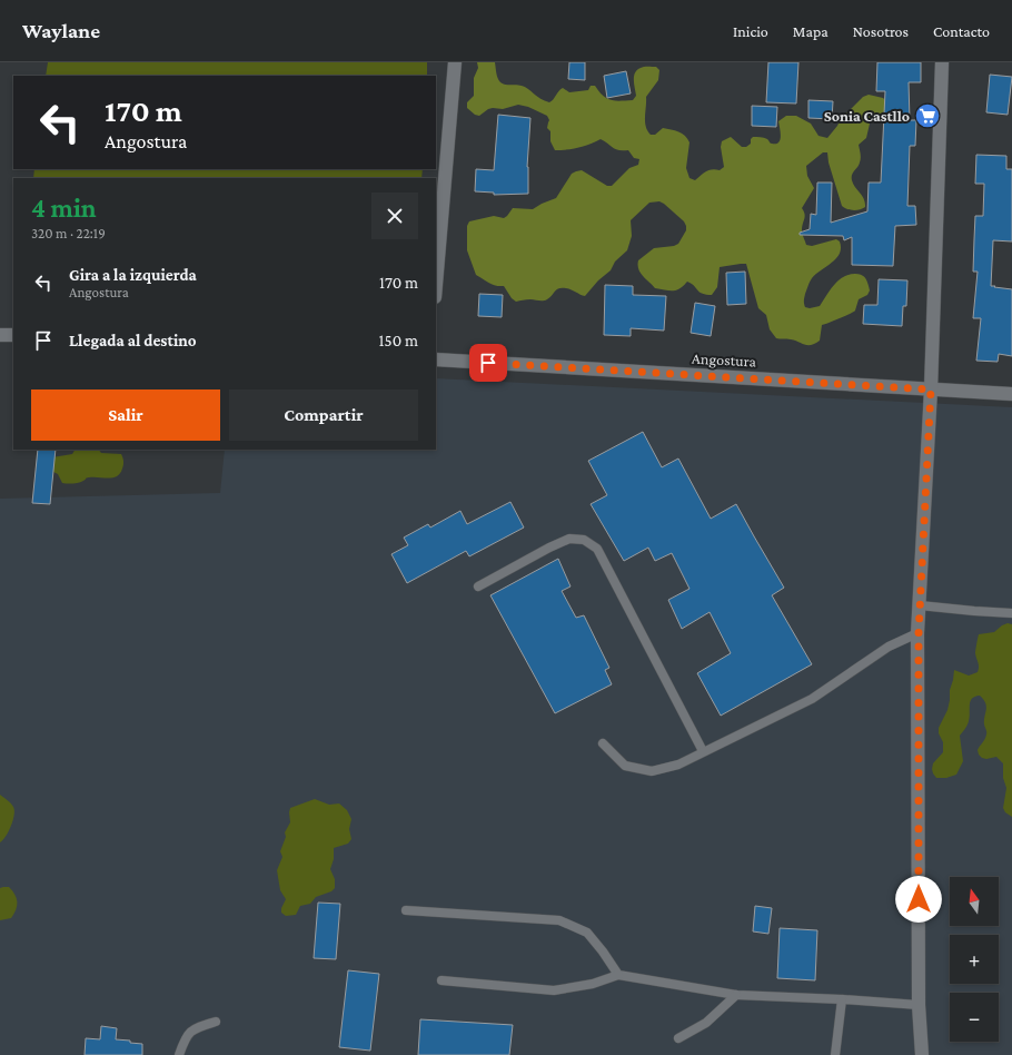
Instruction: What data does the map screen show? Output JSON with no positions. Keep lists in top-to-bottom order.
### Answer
{
  "streets": {
    "street": ["Angostura"]
  },
  "places": {
    "supermarket": ["Sonia Castllo"]
  },
  "north": "top",
  "page": {
    "header": "Waylane",
    "nav": [
      "Inicio",
      "Mapa",
      "Nosotros",
      "Contacto"
    ],
    "turn": ["170 m", "Angostura"],
    "heading": ["4 min", "320 m · 22:19"],
    "list": [
      {
        "name": "Gira a la izquierda",
        "note": "Angostura",
        "value": "170 m"
      },
      {
        "name": "Llegada al destino",
        "value": "150 m"
      }
    ],
    "buttons": ["Salir", "Compartir"],
    "map_buttons": ["+", "−"]
  }
}
